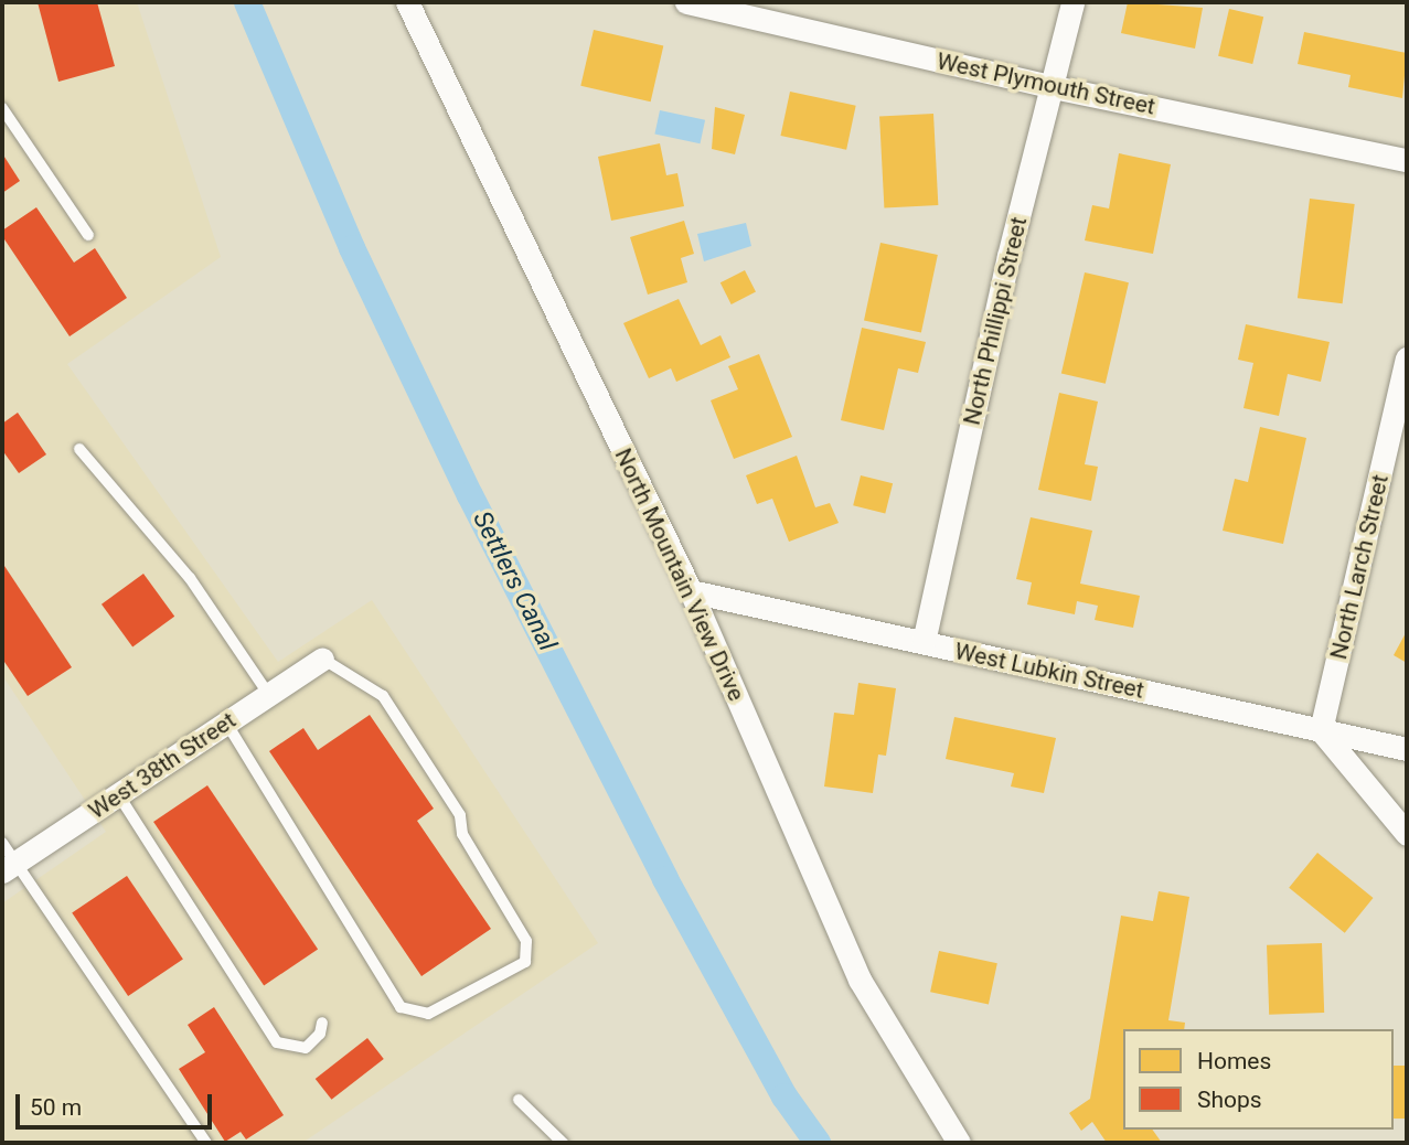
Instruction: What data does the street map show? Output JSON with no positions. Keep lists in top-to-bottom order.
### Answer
{
  "streets": {
    "street": [
      "West Plymouth Street",
      "North Phillippi Street",
      "North Larch Street",
      "North Mountain View Drive",
      "West Lubkin Street",
      "West 38th Street"
    ]
  },
  "crossings": [
    ["West Plymouth Street", "North Phillippi Street"],
    ["North Phillippi Street", "West Lubkin Street"],
    ["North Larch Street", "West Lubkin Street"],
    ["North Mountain View Drive", "West Lubkin Street"]
  ],
  "water": ["Settlers Canal"],
  "legend": ["Homes", "Shops"],
  "scale_bar": "50 m"
}
